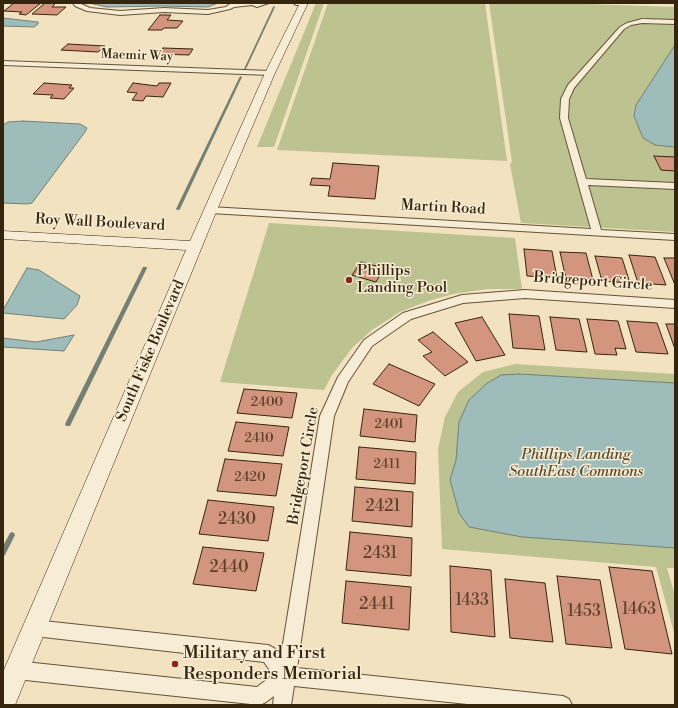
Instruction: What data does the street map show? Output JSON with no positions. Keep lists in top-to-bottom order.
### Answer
{
  "streets": {
    "main road": ["Roy Wall Boulevard", "South Fiske Boulevard"],
    "street": ["Maemir Way", "Martin Road", "Bridgeport Circle"]
  },
  "crossings": [
    ["Maemir Way", "South Fiske Boulevard"],
    ["Martin Road", "South Fiske Boulevard"],
    ["Roy Wall Boulevard", "South Fiske Boulevard"]
  ],
  "parks": ["Phillips Landing SouthEast Commons"],
  "places": ["Phillips Landing Pool", "Military and First Responders Memorial"],
  "house_numbers": [
    "2400",
    "2401",
    "2410",
    "2411",
    "2420",
    "2421",
    "2430",
    "2431",
    "2440",
    "1433",
    "2441",
    "1463",
    "1453"
  ]
}
